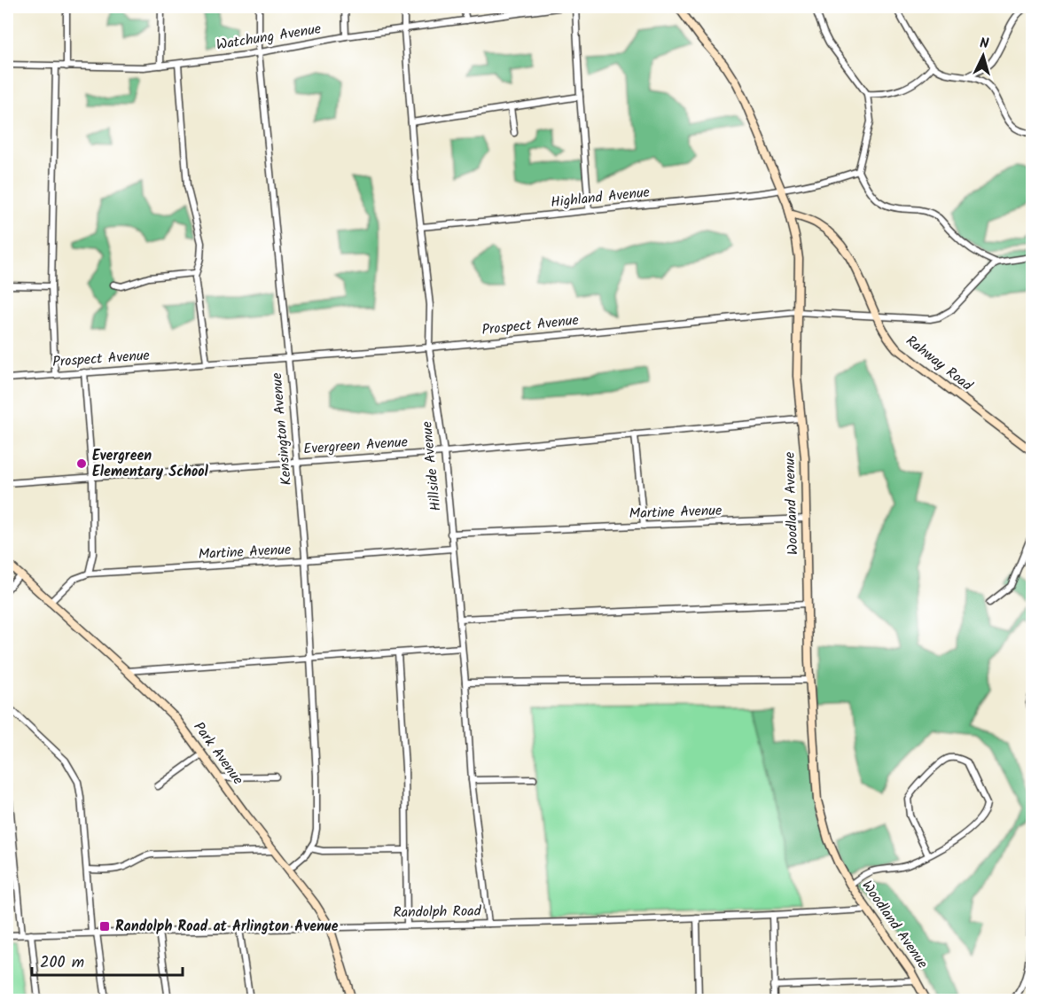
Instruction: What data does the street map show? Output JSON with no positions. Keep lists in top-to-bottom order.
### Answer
{
  "streets": {
    "street": [
      "Watchung Avenue",
      "Highland Avenue",
      "Prospect Avenue",
      "Rahway Road",
      "Kensington Avenue",
      "Evergreen Avenue",
      "Hillside Avenue",
      "Woodland Avenue",
      "Martine Avenue",
      "Park Avenue",
      "Randolph Road"
    ]
  },
  "crossings": [
    ["Watchung Avenue", "Kensington Avenue"],
    ["Watchung Avenue", "Hillside Avenue"],
    ["Highland Avenue", "Hillside Avenue"],
    ["Highland Avenue", "Woodland Avenue"],
    ["Prospect Avenue", "Rahway Road"],
    ["Prospect Avenue", "Kensington Avenue"],
    ["Prospect Avenue", "Hillside Avenue"],
    ["Prospect Avenue", "Woodland Avenue"],
    ["Rahway Road", "Woodland Avenue"],
    ["Kensington Avenue", "Evergreen Avenue"],
    ["Kensington Avenue", "Martine Avenue"],
    ["Evergreen Avenue", "Hillside Avenue"],
    ["Evergreen Avenue", "Woodland Avenue"],
    ["Hillside Avenue", "Martine Avenue"],
    ["Hillside Avenue", "Randolph Road"],
    ["Woodland Avenue", "Martine Avenue"],
    ["Woodland Avenue", "Randolph Road"],
    ["Martine Avenue", "Park Avenue"],
    ["Park Avenue", "Randolph Road"]
  ],
  "places": {
    "other": ["Evergreen Elementary School"],
    "transit": ["Randolph Road at Arlington Avenue"]
  },
  "scale_bar": "200 m",
  "north": "top"
}
